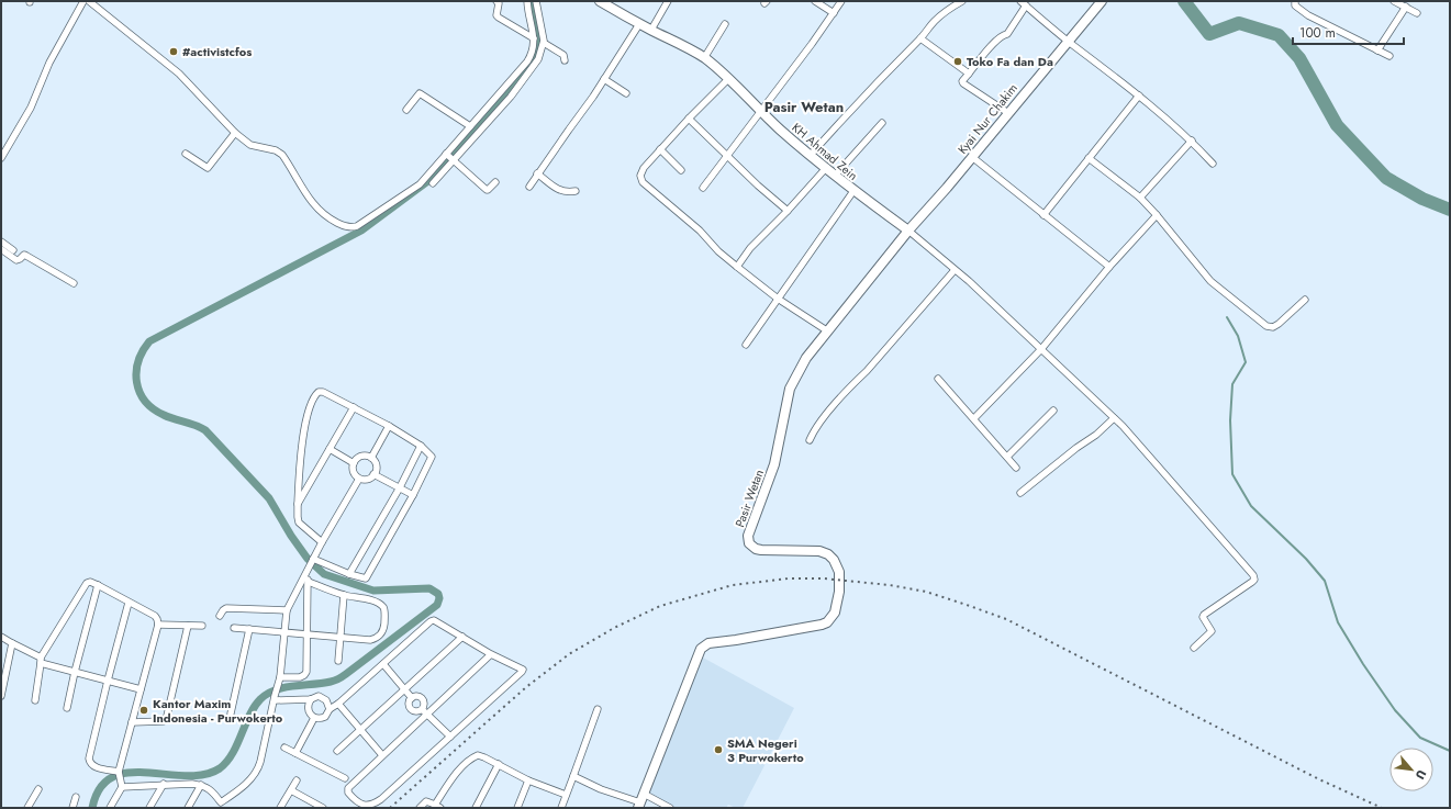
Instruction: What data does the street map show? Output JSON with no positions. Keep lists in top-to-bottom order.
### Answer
{
  "streets": {
    "street": ["Kyai Nur Chakim", "KH Ahmad Zein", "Pasir Wetan"]
  },
  "crossings": [
    ["Kyai Nur Chakim", "KH Ahmad Zein"],
    ["Kyai Nur Chakim", "Pasir Wetan"],
    ["KH Ahmad Zein", "Pasir Wetan"]
  ],
  "districts": ["Pasir Wetan"],
  "places": [
    "#activistcfos",
    "Toko Fa dan Da",
    "Kantor Maxim Indonesia - Purwokerto",
    "SMA Negeri 3 Purwokerto"
  ],
  "scale_bar": "100 m",
  "north": "bottom right"
}
